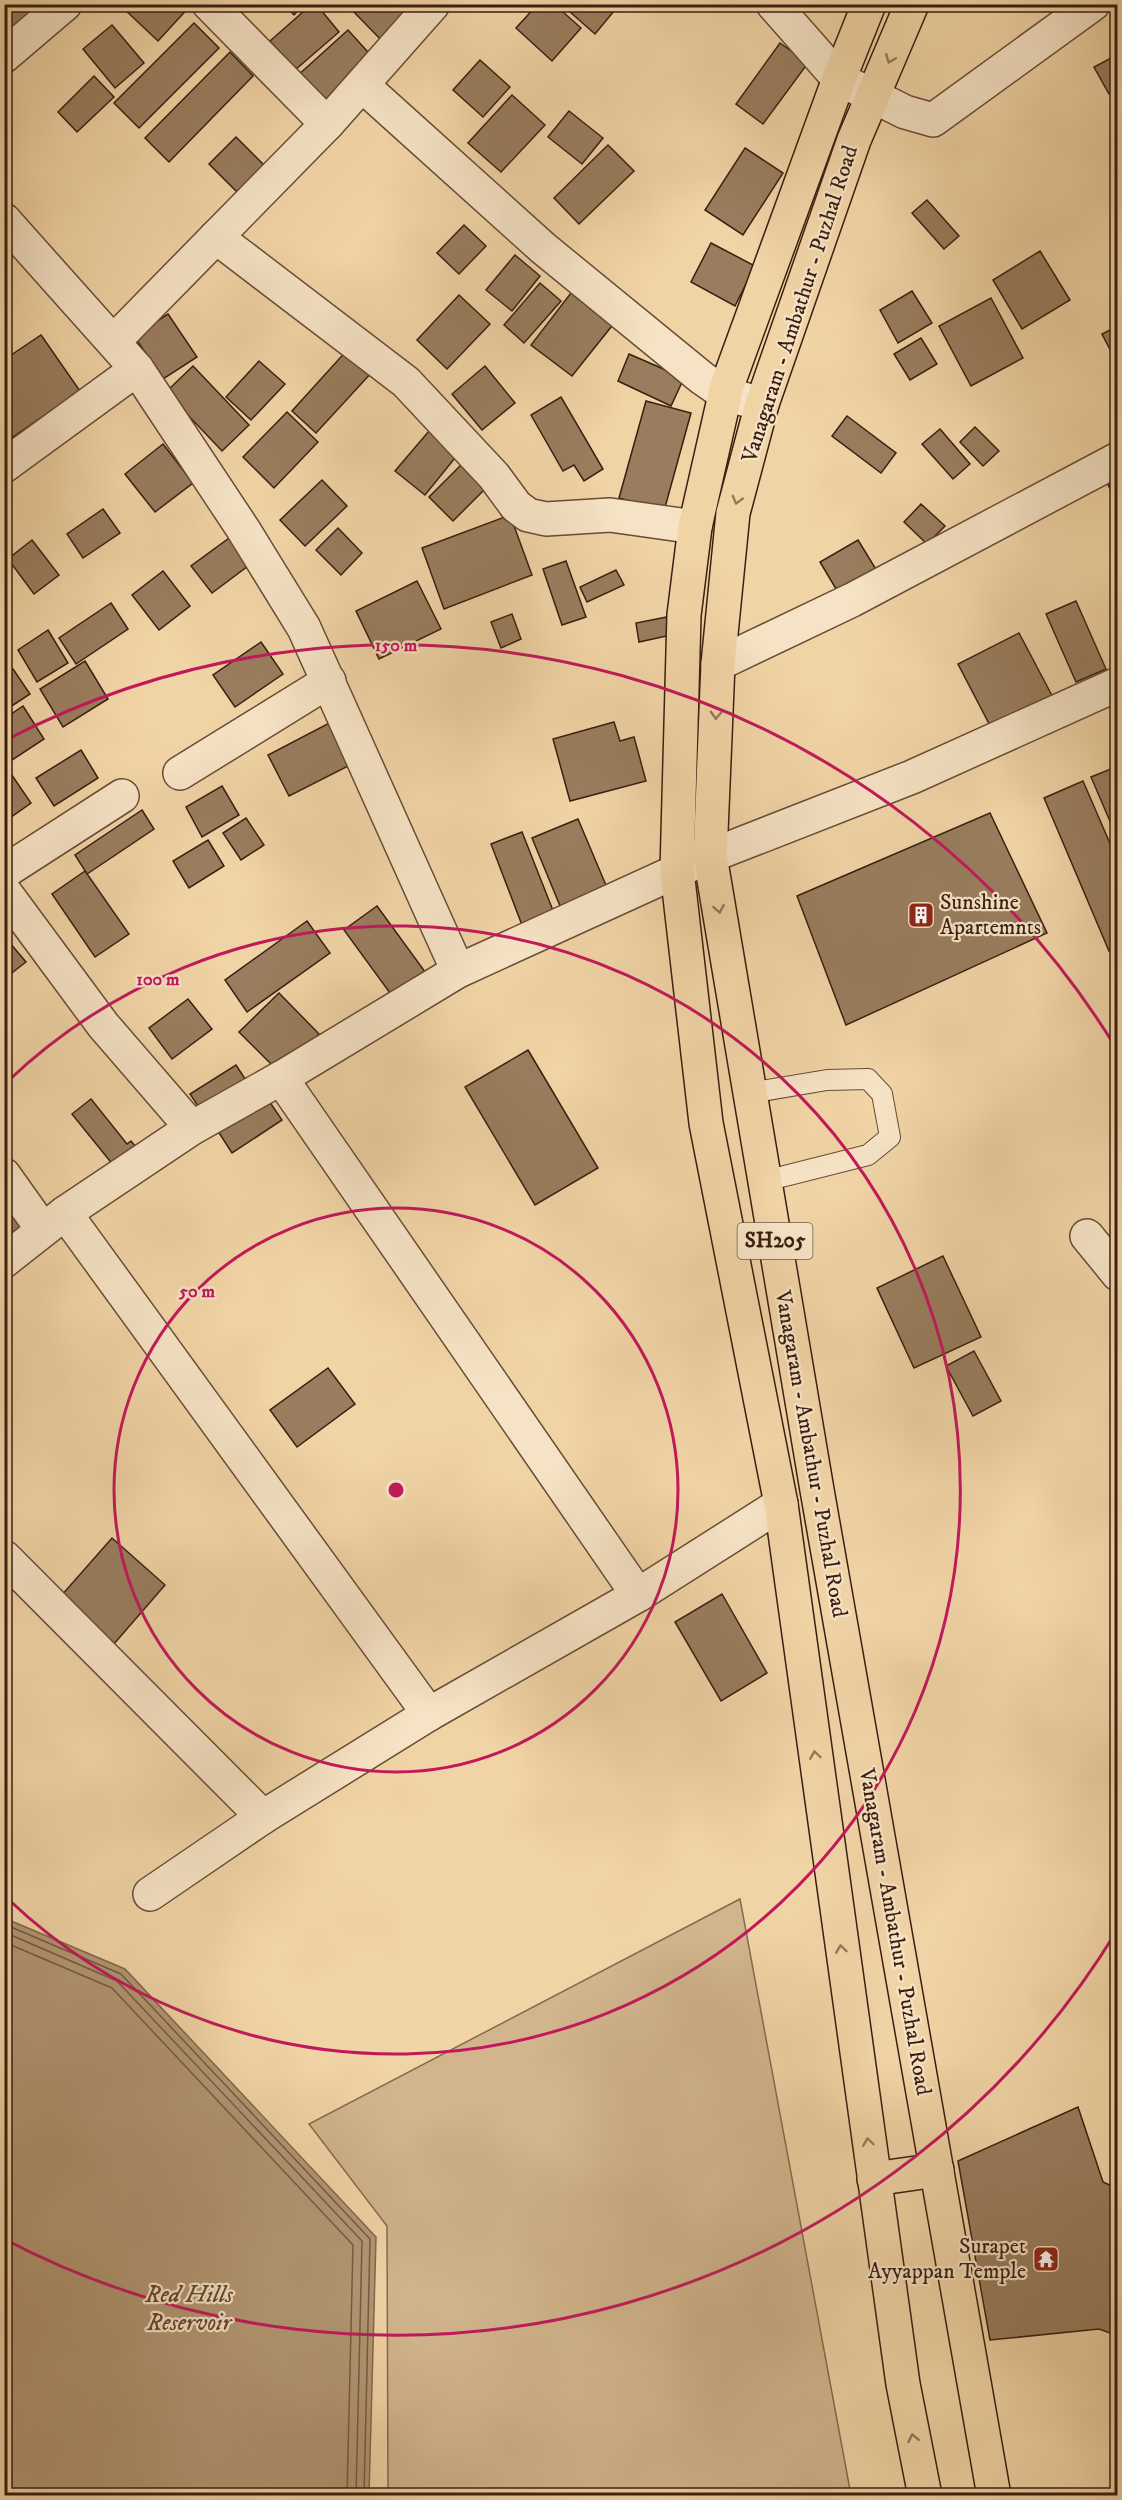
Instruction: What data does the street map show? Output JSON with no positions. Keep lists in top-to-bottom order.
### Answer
{
  "streets": {
    "main road": ["Vanagaram - Ambathur - Puzhal Road", "SH205"]
  },
  "water": ["Red Hills Reservoir"],
  "places": {
    "building": ["Sunshine Apartemnts"],
    "temple": ["Surapet Ayyappan Temple"]
  },
  "rings": ["150 m", "100 m", "50 m"]
}
